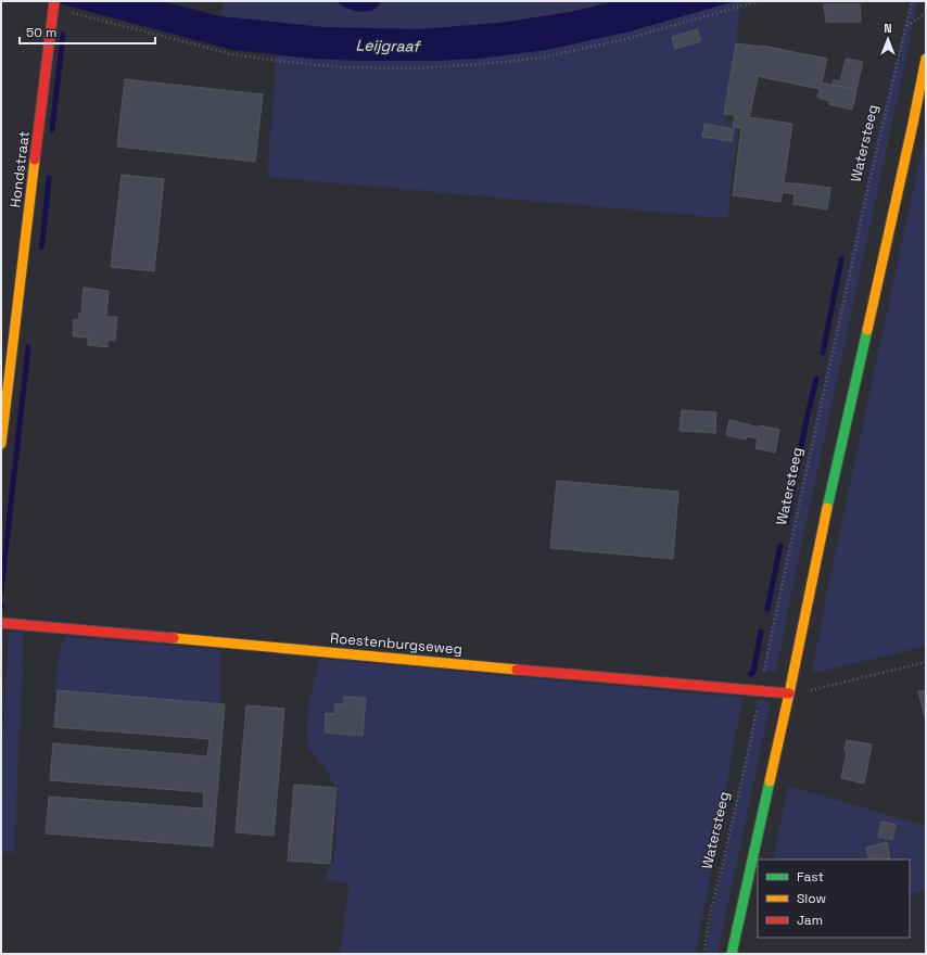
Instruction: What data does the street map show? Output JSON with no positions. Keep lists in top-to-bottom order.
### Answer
{
  "streets": {
    "street": ["Hondstraat", "Roestenburgseweg"],
    "path": ["Watersteeg"]
  },
  "crossings": [
    ["Watersteeg", "Roestenburgseweg"]
  ],
  "water": ["Leijgraaf"],
  "legend": ["Fast", "Slow", "Jam"],
  "scale_bar": "50 m",
  "north": "top"
}
